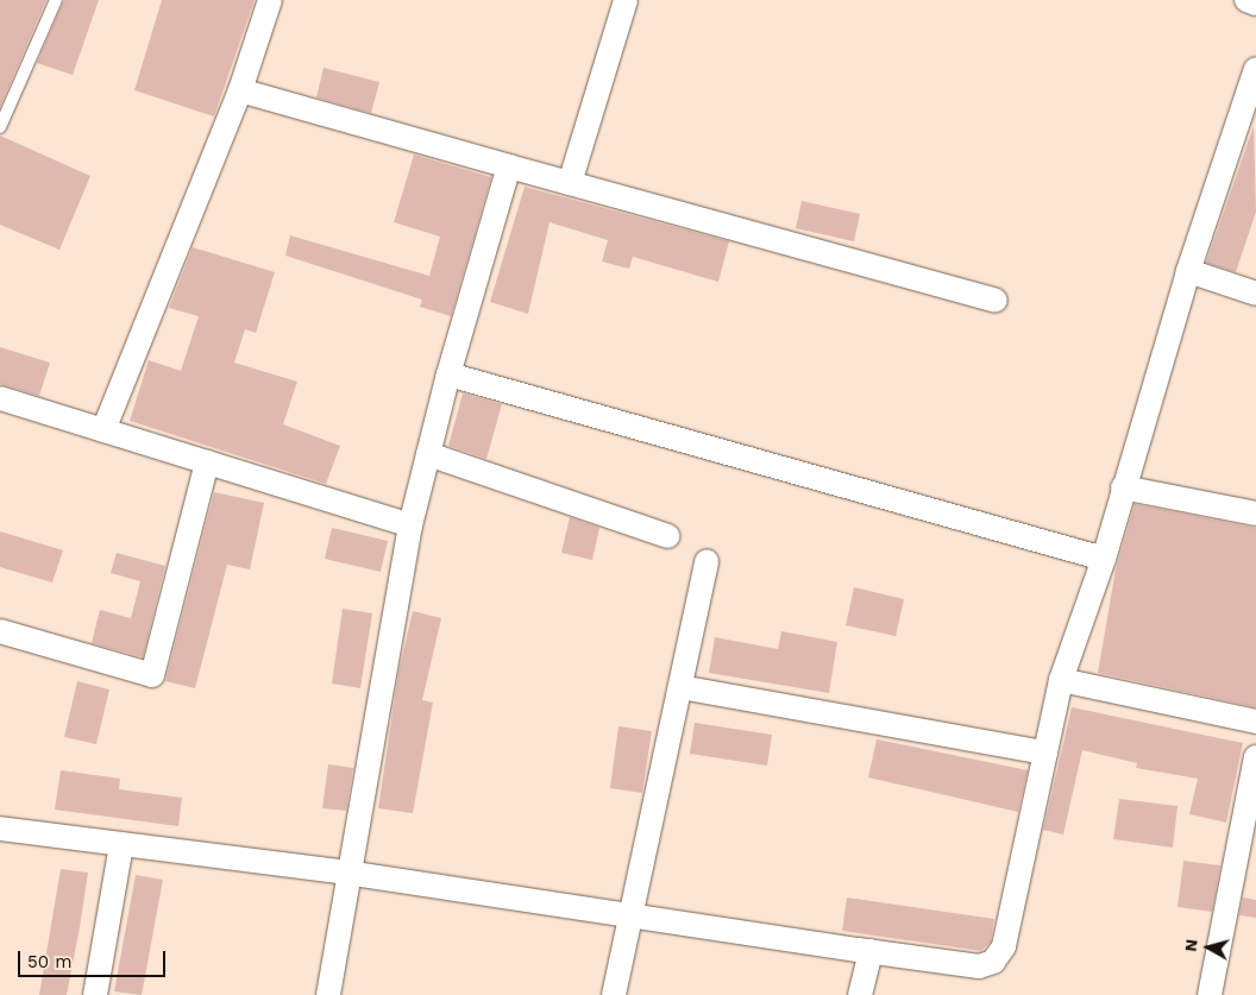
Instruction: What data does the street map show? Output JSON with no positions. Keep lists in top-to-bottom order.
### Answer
{
  "scale_bar": "50 m",
  "north": "left"
}
